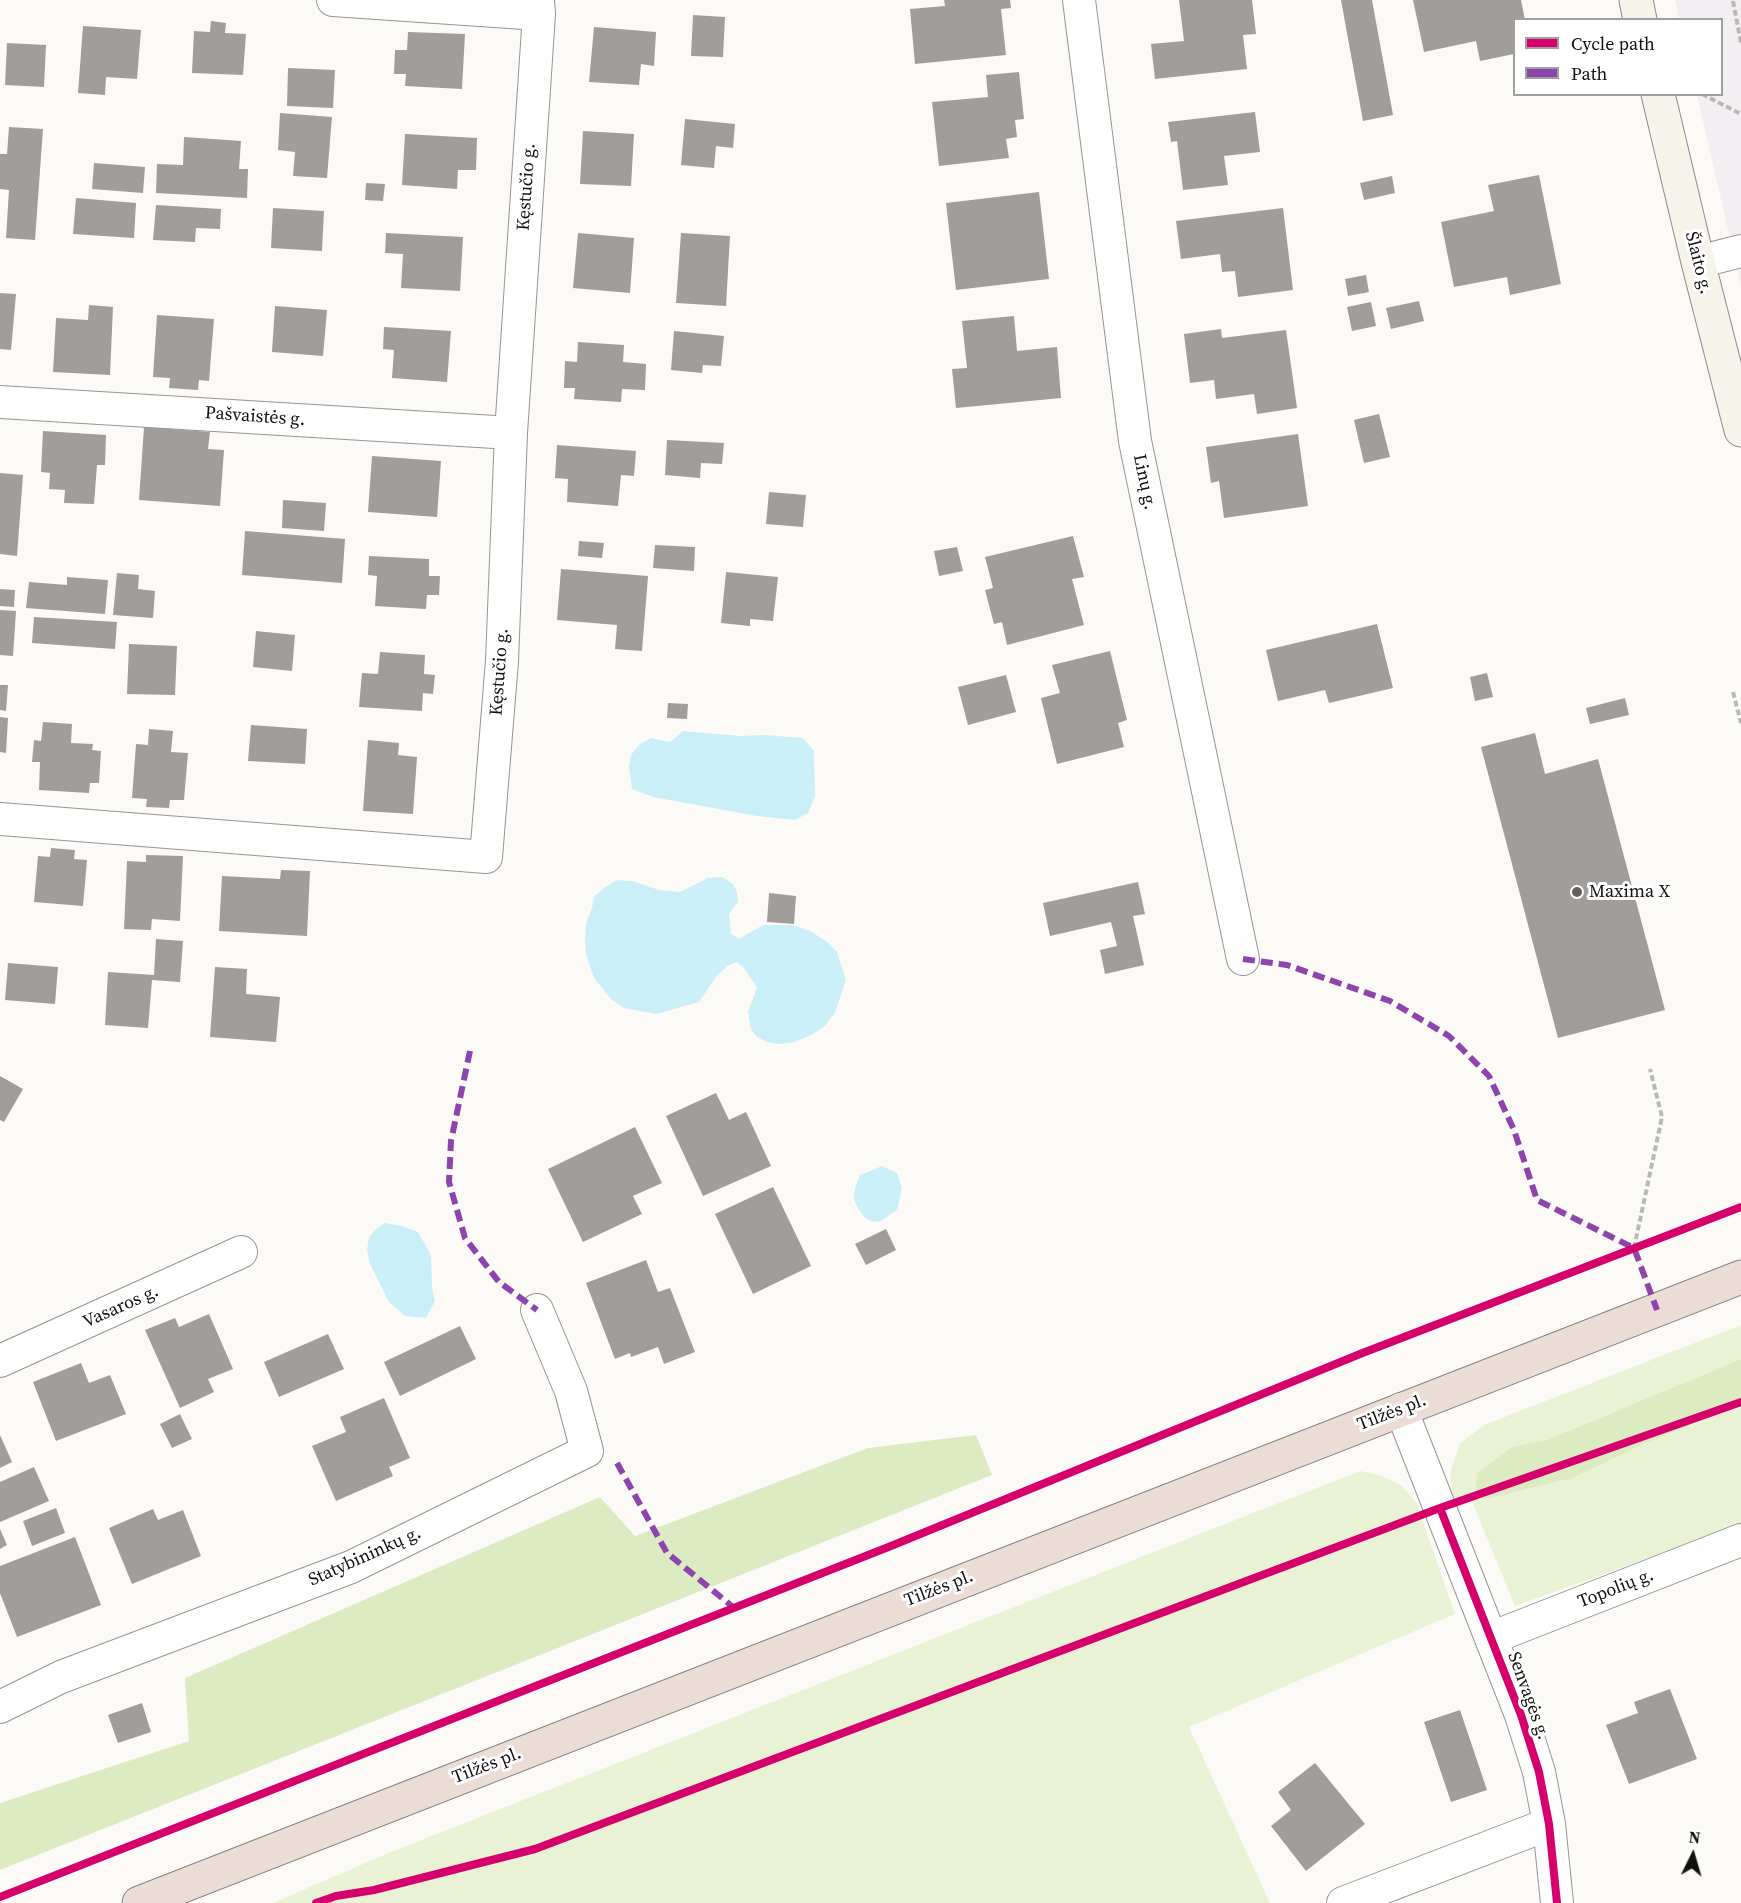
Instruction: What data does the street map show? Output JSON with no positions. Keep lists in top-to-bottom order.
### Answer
{
  "streets": {
    "highway": ["Tilžės pl."],
    "main road": ["Šlaito g."],
    "street": [
      "Kęstučio g.",
      "Pašvaistės g.",
      "Linų g.",
      "Vasaros g.",
      "Statybininkų g.",
      "Topolių g.",
      "Senvagės g."
    ]
  },
  "crossings": [
    ["Kęstučio g.", "Pašvaistės g."],
    ["Tilžės pl.", "Senvagės g."],
    ["Topolių g.", "Senvagės g."]
  ],
  "places": ["Maxima X"],
  "legend": ["Cycle path", "Path"],
  "north": "top"
}
